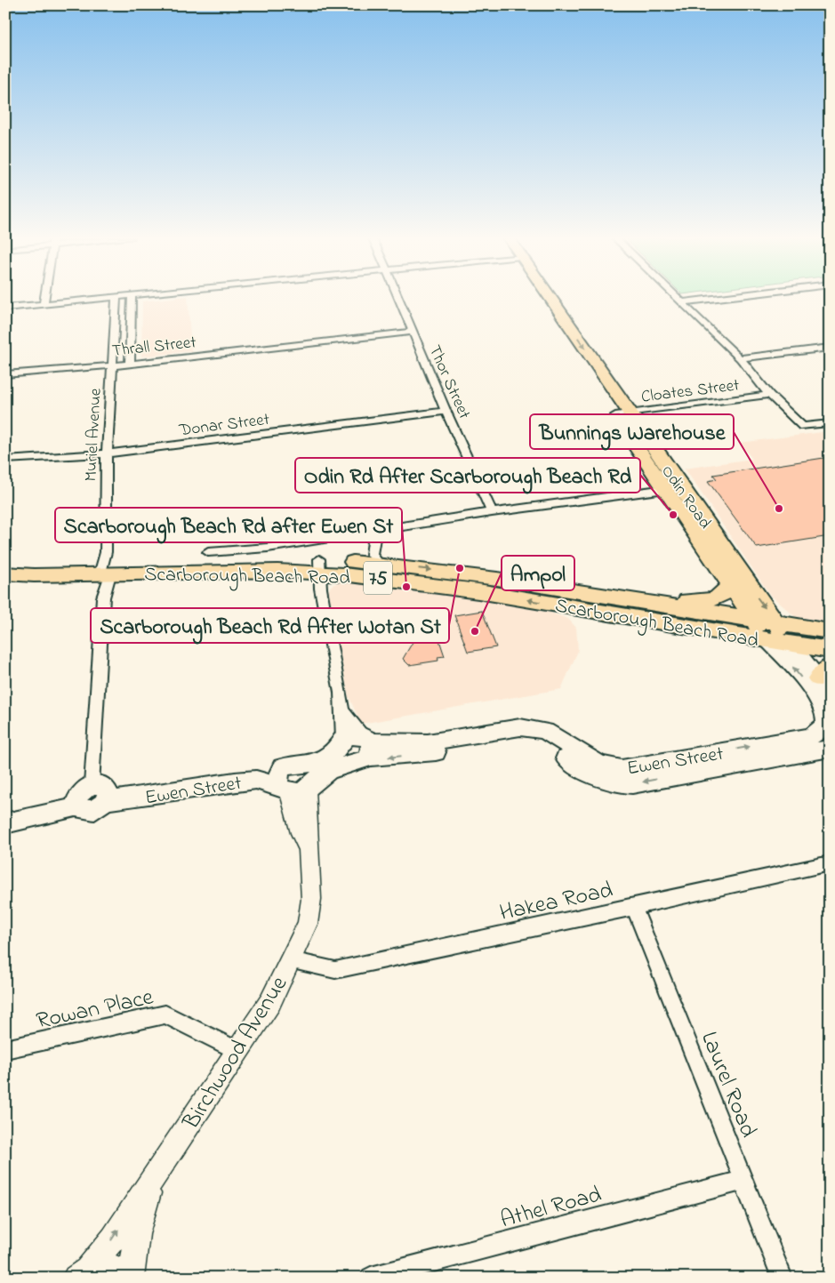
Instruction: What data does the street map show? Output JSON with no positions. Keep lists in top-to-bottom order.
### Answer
{
  "streets": {
    "main road": [
      "Odin Road",
      "Scarborough Beach Road",
      "75",
      "Ewen Street"
    ],
    "street": [
      "Thrall Street",
      "Thor Street",
      "Cloates Street",
      "Donar Street",
      "Muriel Avenue",
      "Hakea Road",
      "Rowan Place",
      "Birchwood Avenue",
      "Laurel Road",
      "Athel Road"
    ]
  },
  "crossings": [
    ["Thrall Street", "Thor Street"],
    ["Thrall Street", "Muriel Avenue"],
    ["Thor Street", "Donar Street"],
    ["Cloates Street", "Odin Road"],
    ["Donar Street", "Muriel Avenue"],
    ["Muriel Avenue", "Scarborough Beach Road"],
    ["Muriel Avenue", "Ewen Street"],
    ["Odin Road", "Scarborough Beach Road"],
    ["Odin Road", "Ewen Street"],
    ["Scarborough Beach Road", "Ewen Street"],
    ["Ewen Street", "Birchwood Avenue"],
    ["Hakea Road", "Birchwood Avenue"],
    ["Hakea Road", "Laurel Road"],
    ["Rowan Place", "Birchwood Avenue"],
    ["Laurel Road", "Athel Road"]
  ],
  "places": [
    "Bunnings Warehouse",
    "Odin Rd After Scarborough Beach Rd",
    "Scarborough Beach Rd After Wotan St",
    "Scarborough Beach Rd after Ewen St",
    "Ampol"
  ]
}
